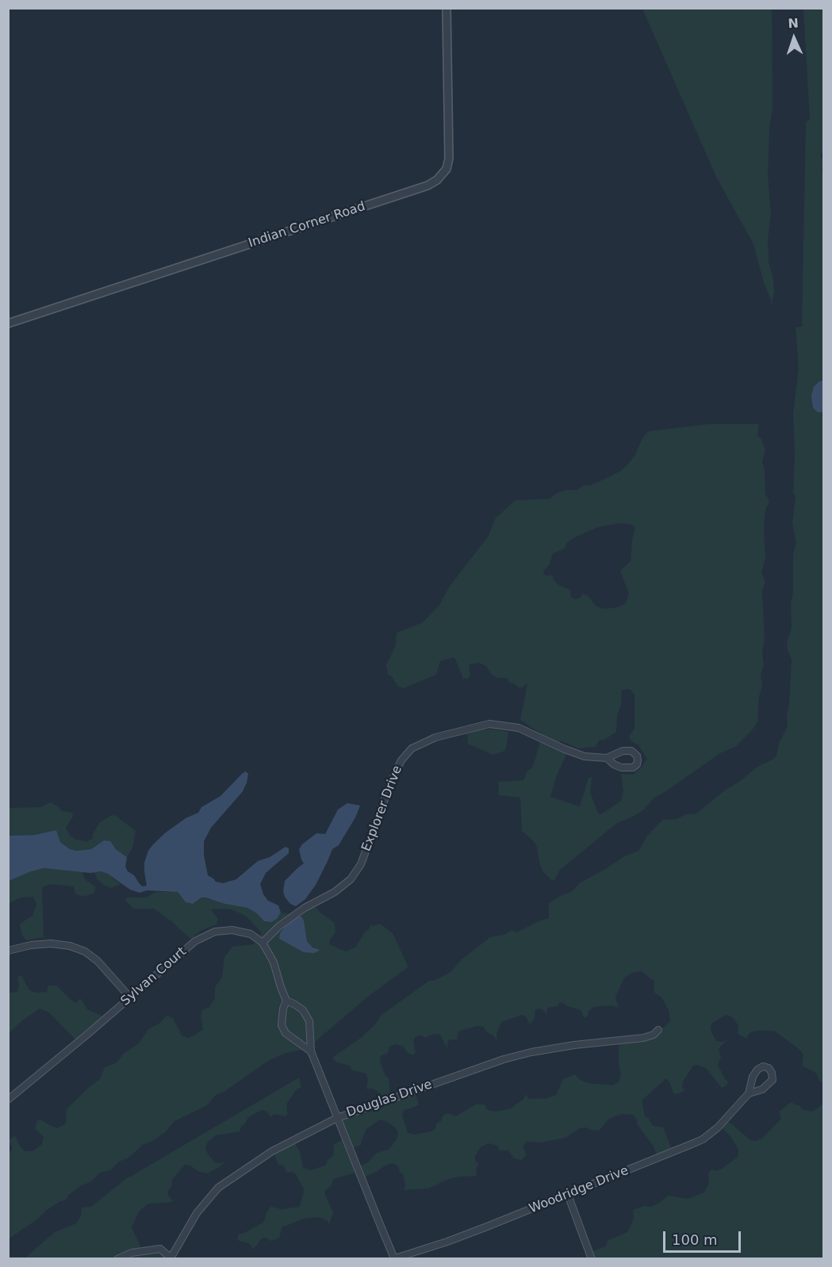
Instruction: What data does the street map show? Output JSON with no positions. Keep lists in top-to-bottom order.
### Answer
{
  "streets": {
    "street": [
      "Indian Corner Road",
      "Explorer Drive",
      "Sylvan Court",
      "Douglas Drive",
      "Woodridge Drive"
    ]
  },
  "crossings": [
    ["Explorer Drive", "Sylvan Court"]
  ],
  "scale_bar": "100 m",
  "north": "top"
}
